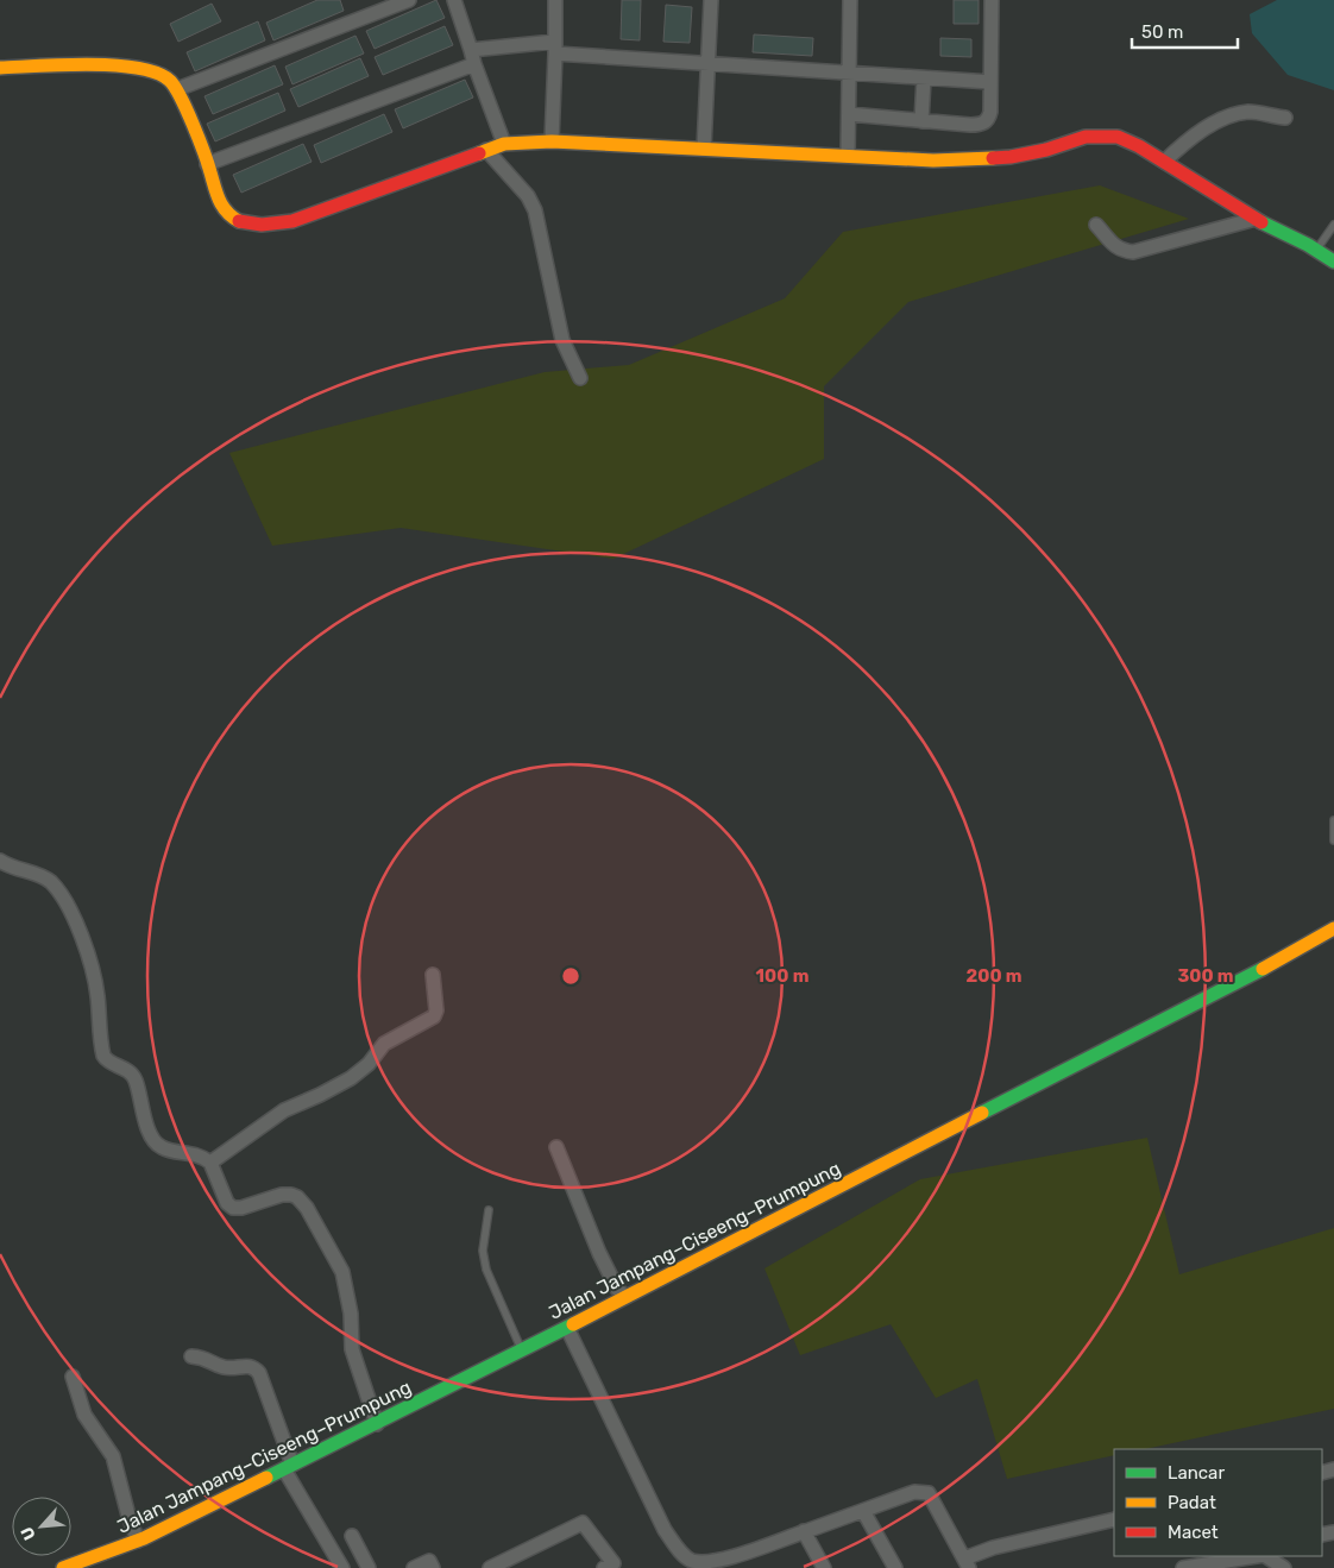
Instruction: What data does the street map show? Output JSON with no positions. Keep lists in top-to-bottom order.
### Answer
{
  "streets": {
    "street": ["Jalan Jampang–Ciseeng–Prumpung"]
  },
  "legend": ["Lancar", "Padat", "Macet"],
  "scale_bar": "50 m",
  "north": "bottom left",
  "rings": ["100 m", "200 m", "300 m"]
}
